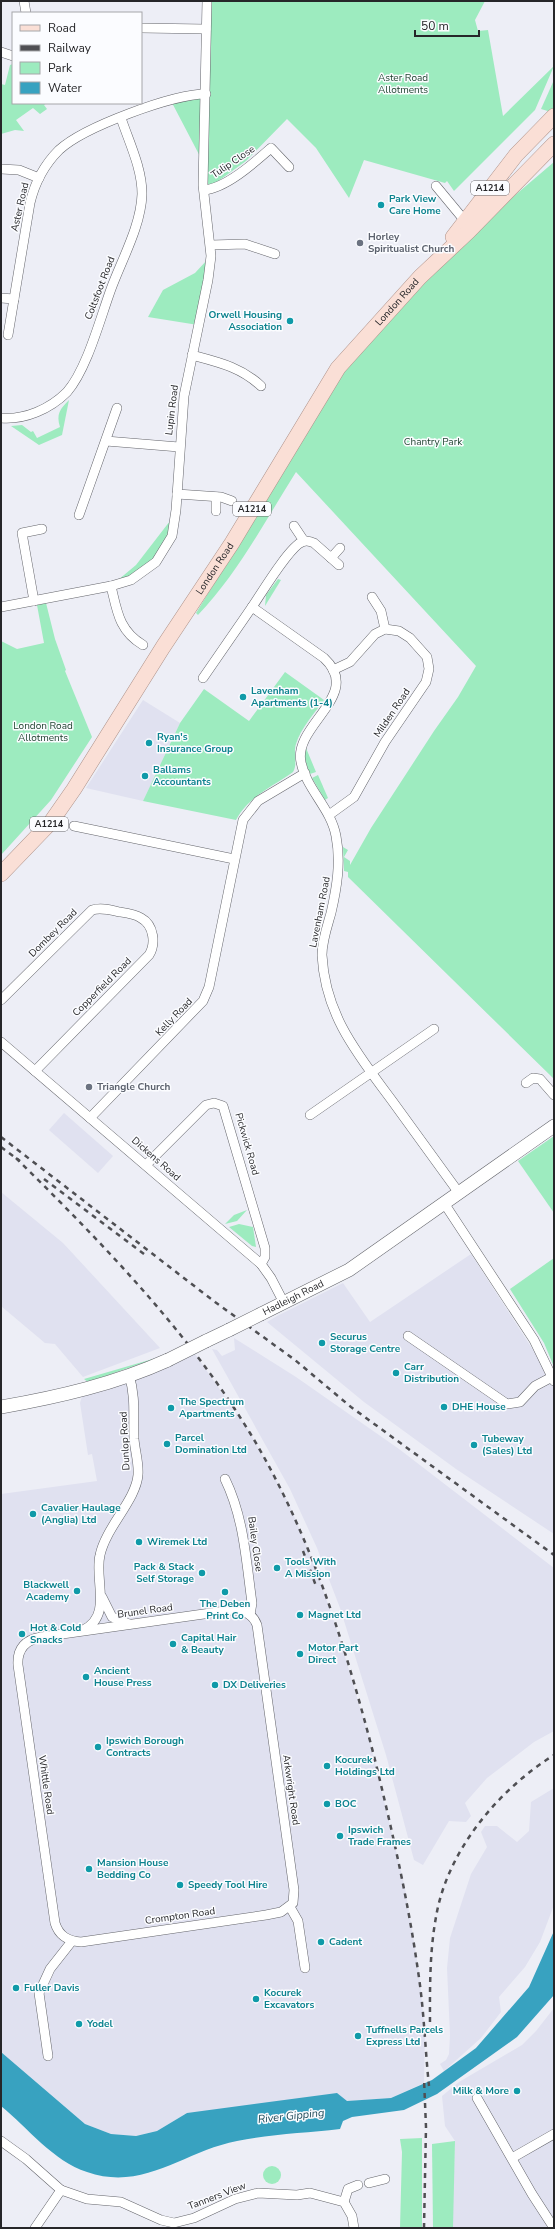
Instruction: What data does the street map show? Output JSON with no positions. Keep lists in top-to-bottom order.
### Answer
{
  "streets": {
    "main road": ["A1214", "London Road"],
    "street": [
      "Tulip Close",
      "Aster Road",
      "Coltsfoot Road",
      "Lupin Road",
      "Milden Road",
      "Lavenham Road",
      "Dombey Road",
      "Copperfield Road",
      "Kelly Road",
      "Pickwick Road",
      "Dickens Road",
      "Hadleigh Road",
      "Dunlop Road",
      "Bailey Close",
      "Brunel Road",
      "Whittle Road",
      "Arkwright Road",
      "Crompton Road",
      "Tanners View"
    ]
  },
  "crossings": [
    ["Tulip Close", "Lupin Road"],
    ["Aster Road", "Coltsfoot Road"],
    ["Aster Road", "Lupin Road"],
    ["Milden Road", "Lavenham Road"],
    ["Lavenham Road", "Kelly Road"],
    ["Lavenham Road", "Hadleigh Road"],
    ["Dombey Road", "Copperfield Road"],
    ["Copperfield Road", "Dickens Road"],
    ["Kelly Road", "Dickens Road"],
    ["Pickwick Road", "Dickens Road"],
    ["Dickens Road", "Hadleigh Road"],
    ["Hadleigh Road", "Dunlop Road"],
    ["Dunlop Road", "Brunel Road"],
    ["Bailey Close", "Brunel Road"],
    ["Bailey Close", "Arkwright Road"],
    ["Brunel Road", "Whittle Road"],
    ["Brunel Road", "Arkwright Road"],
    ["Whittle Road", "Crompton Road"],
    ["Arkwright Road", "Crompton Road"]
  ],
  "water": ["River Gipping"],
  "parks": ["Aster Road Allotments", "Chantry Park", "London Road Allotments"],
  "places": [
    "Park View Care Home",
    "Horley Spiritualist Church",
    "Orwell Housing Association",
    "Lavenham Apartments (1-4)",
    "Ryan's Insurance Group",
    "Ballams Accountants",
    "Triangle Church",
    "Securus Storage Centre",
    "Carr Distribution",
    "DHE House",
    "The Spectrum Apartments",
    "Parcel Domination Ltd",
    "Tubeway (Sales) Ltd",
    "Cavalier Haulage (Anglia) Ltd",
    "Wiremek Ltd",
    "Tools With A Mission",
    "Pack & Stack Self Storage",
    "Blackwell Academy",
    "The Deben Print Co",
    "Magnet Ltd",
    "Hot & Cold Snacks",
    "Capital Hair & Beauty",
    "Motor Part Direct",
    "Ancient House Press",
    "DX Deliveries",
    "Ipswich Borough Contracts",
    "Kocurek Holdings Ltd",
    "BOC",
    "Ipswich Trade Frames",
    "Mansion House Bedding Co",
    "Speedy Tool Hire",
    "Cadent",
    "Fuller Davis",
    "Kocurek Excavators",
    "Yodel",
    "Tuffnells Parcels Express Ltd",
    "Milk & More"
  ],
  "legend": [
    "Road",
    "Railway",
    "Park",
    "Water"
  ],
  "scale_bar": "50 m"
}
